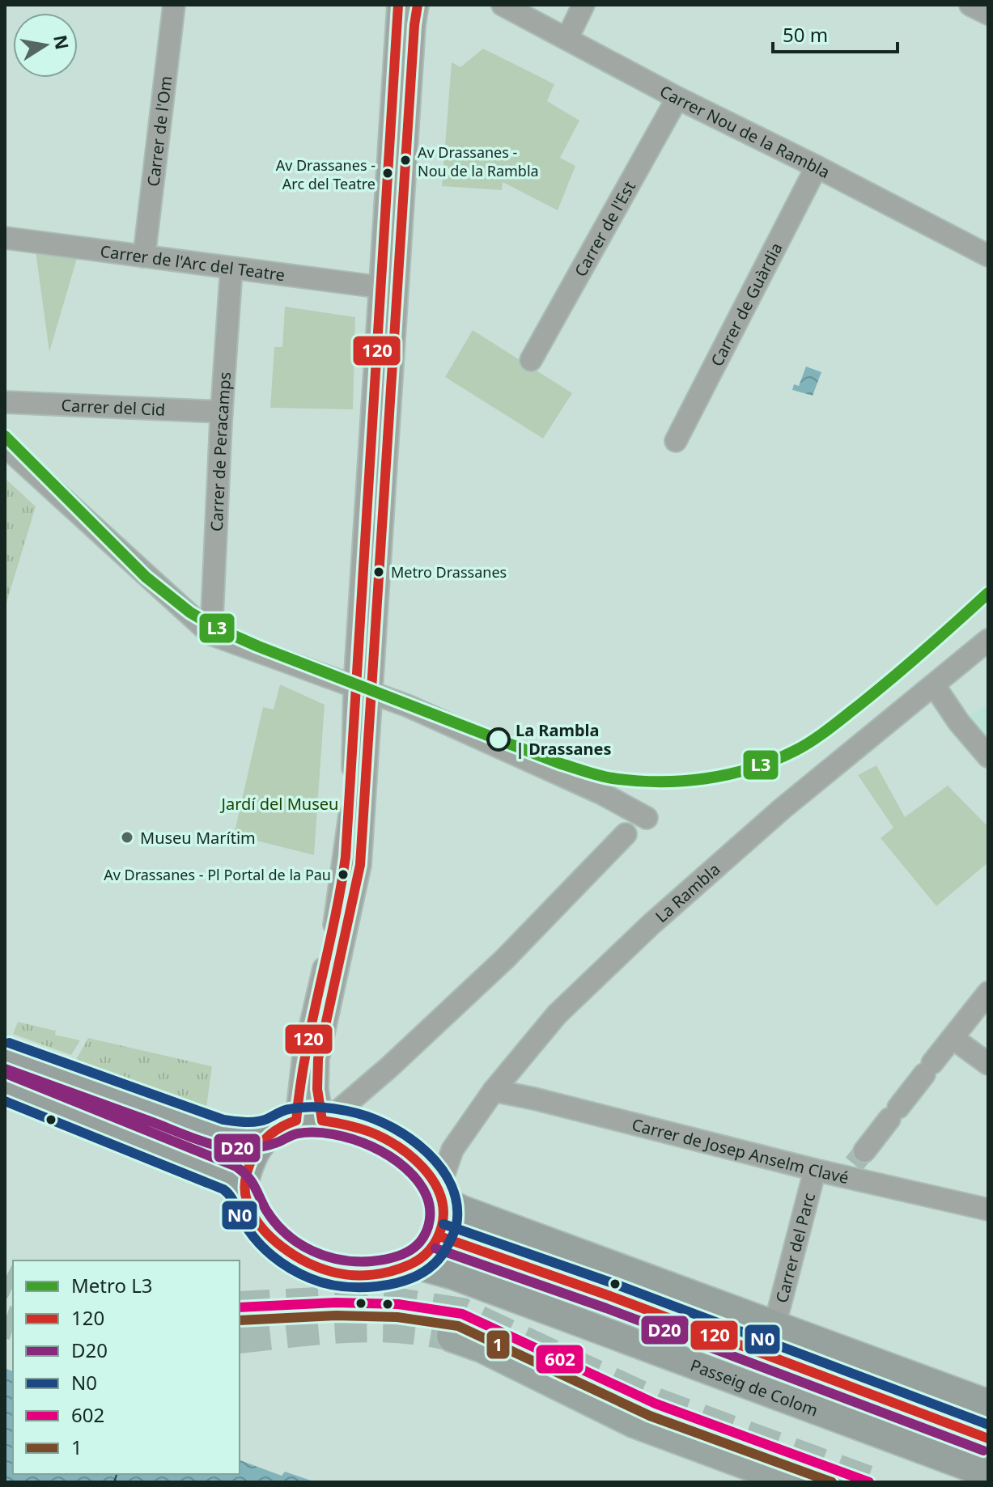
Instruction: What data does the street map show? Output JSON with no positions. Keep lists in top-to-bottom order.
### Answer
{
  "streets": {
    "main road": ["Passeig de Colom"],
    "street": [
      "Carrer de l'Om",
      "Carrer Nou de la Rambla",
      "Carrer de l'Est",
      "Carrer de l'Arc del Teatre",
      "Carrer de Guàrdia",
      "Carrer del Cid",
      "Carrer de Peracamps",
      "La Rambla",
      "Carrer de Josep Anselm Clavé",
      "Carrer del Parc"
    ]
  },
  "crossings": [
    ["Carrer de l'Om", "Carrer de l'Arc del Teatre"],
    ["Carrer Nou de la Rambla", "Carrer de l'Est"],
    ["Carrer Nou de la Rambla", "Carrer de Guàrdia"],
    ["Carrer de l'Arc del Teatre", "Carrer de Peracamps"],
    ["Carrer del Cid", "Carrer de Peracamps"],
    ["La Rambla", "Carrer de Josep Anselm Clavé"],
    ["La Rambla", "Passeig de Colom"],
    ["Carrer de Josep Anselm Clavé", "Carrer del Parc"]
  ],
  "parks": ["Jardí del Museu"],
  "places": [
    "Av Drassanes - Nou de la Rambla",
    "Av Drassanes - Arc del Teatre",
    "Metro Drassanes",
    "La Rambla | Drassanes",
    "Museu Marítim",
    "Av Drassanes - Pl Portal de la Pau"
  ],
  "lines": [
    "transit line 120",
    "metro line L3",
    "transit line N0",
    "transit line D20",
    "transit line 602",
    "transit line 1"
  ],
  "legend": [
    "Metro L3",
    "120",
    "D20",
    "N0",
    "602",
    "1"
  ],
  "scale_bar": "50 m",
  "north": "right"
}
